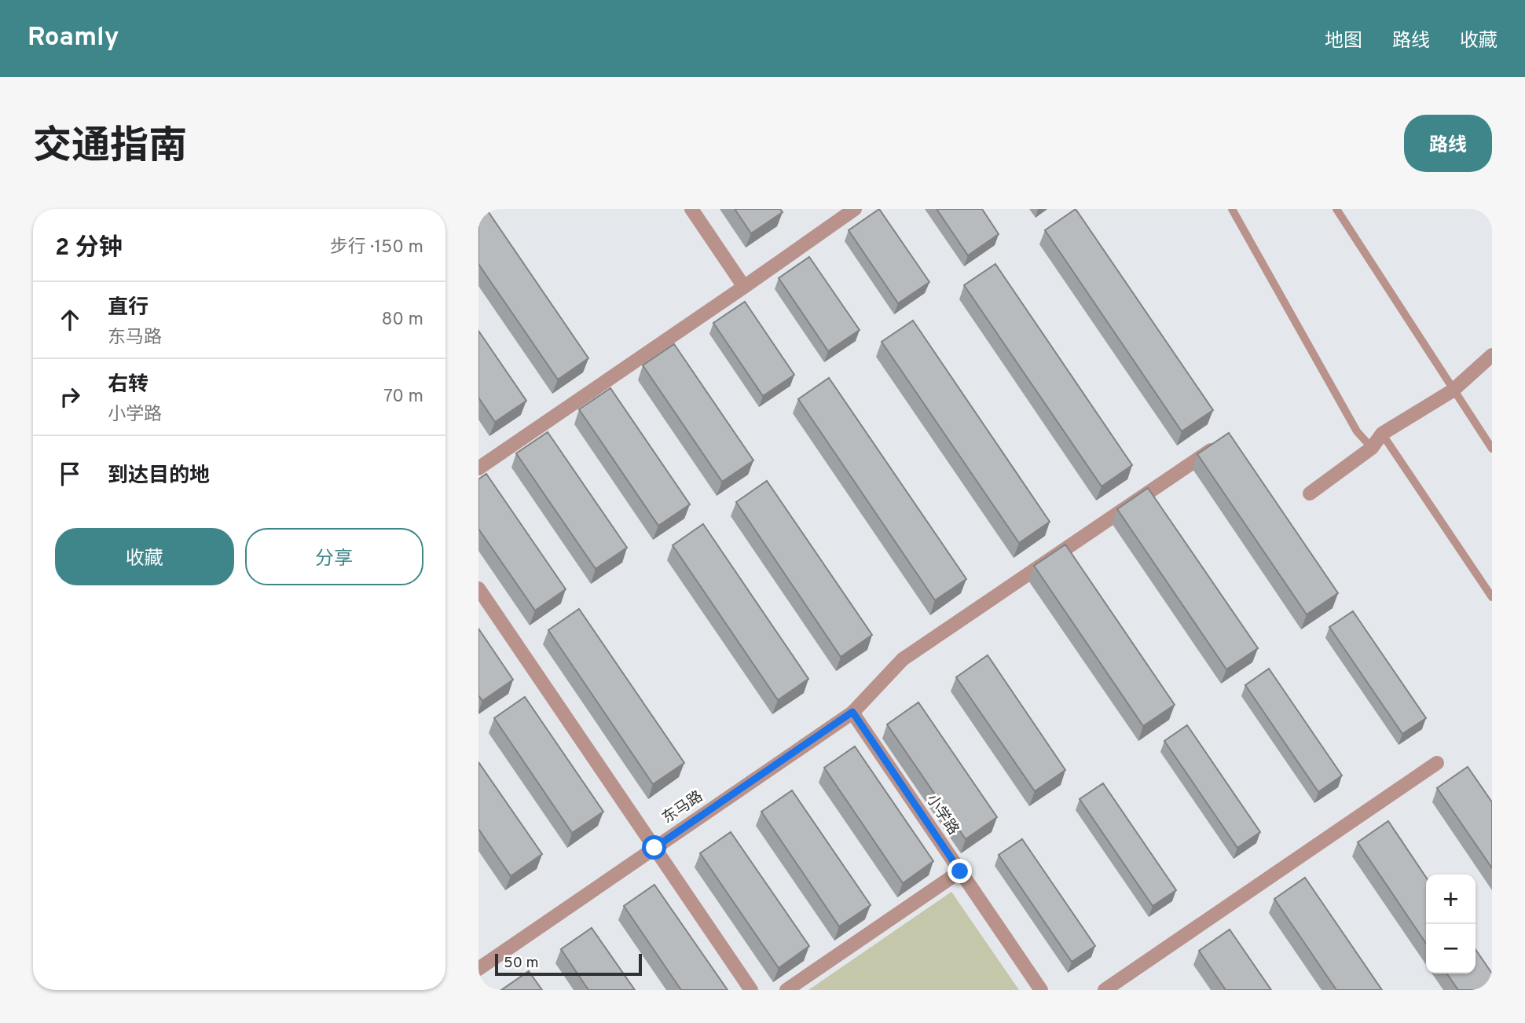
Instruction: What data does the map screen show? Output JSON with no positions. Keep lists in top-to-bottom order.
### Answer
{
  "streets": {
    "street": ["东马路", "小学路"]
  },
  "crossings": [
    ["东马路", "小学路"]
  ],
  "scale_bar": "50 m",
  "page": {
    "header": "Roamly",
    "nav": ["地图", "路线", "收藏"],
    "title": "交通指南",
    "buttons": [
      "路线",
      ["收藏", "分享"]
    ],
    "heading": ["2 分钟", "步行 · 150 m"],
    "list": [
      ["直行", "东马路", "80 m"],
      ["右转", "小学路", "70 m"],
      "到达目的地"
    ],
    "map_buttons": ["+", "−"],
    "scale": "50 m"
  }
}
